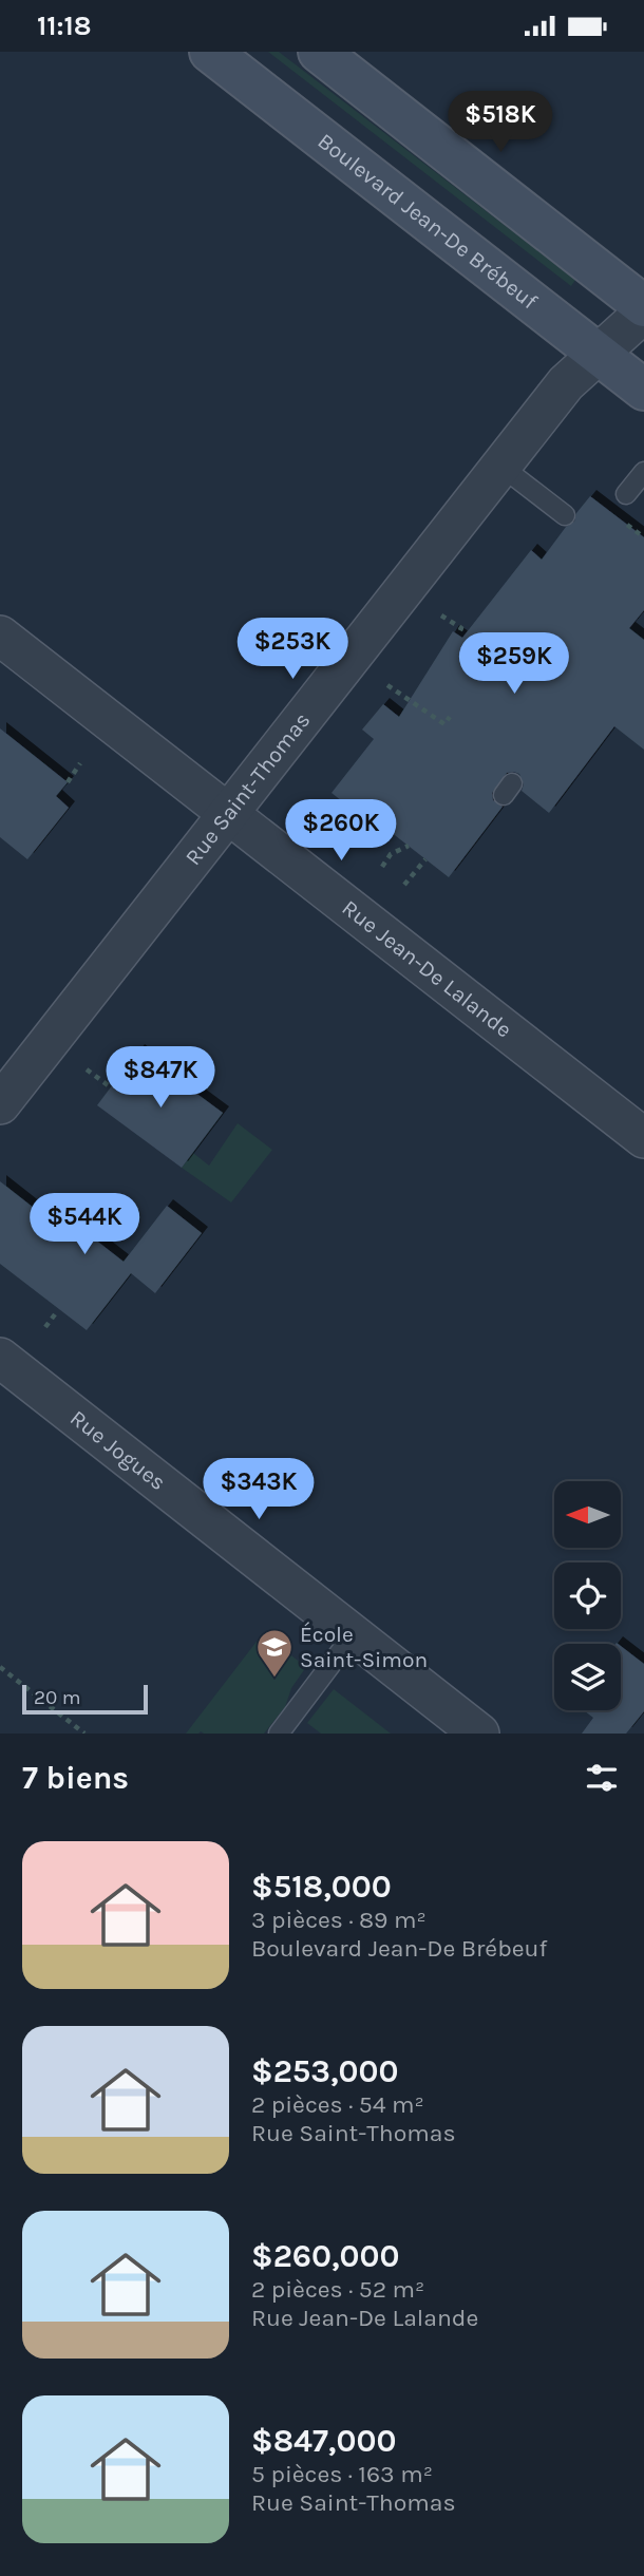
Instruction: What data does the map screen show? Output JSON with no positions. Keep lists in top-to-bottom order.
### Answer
{
  "streets": {
    "main road": ["Boulevard Jean-De Brébeuf"],
    "street": ["Rue Saint-Thomas", "Rue Jean-De Lalande", "Rue Jogues"]
  },
  "crossings": [
    ["Boulevard Jean-De Brébeuf", "Rue Saint-Thomas"],
    ["Rue Saint-Thomas", "Rue Jean-De Lalande"]
  ],
  "places": {
    "school or university": ["École Saint-Simon"]
  },
  "scale_bar": "20 m",
  "north": "left",
  "page": {
    "status": "11:18",
    "price": [
      "$518K",
      "$253K",
      "$259K",
      "$260K",
      "$847K",
      "$544K",
      "$343K"
    ],
    "scale": "20 m",
    "heading": "7 biens",
    "list": [
      {
        "name": "$518,000",
        "note": "3 pièces · 89 m² · Boulevard Jean-De Brébeuf"
      },
      {
        "name": "$253,000",
        "note": "2 pièces · 54 m² · Rue Saint-Thomas"
      },
      {
        "name": "$260,000",
        "note": "2 pièces · 52 m² · Rue Jean-De Lalande"
      },
      {
        "name": "$847,000",
        "note": "5 pièces · 163 m² · Rue Saint-Thomas"
      }
    ]
  }
}
